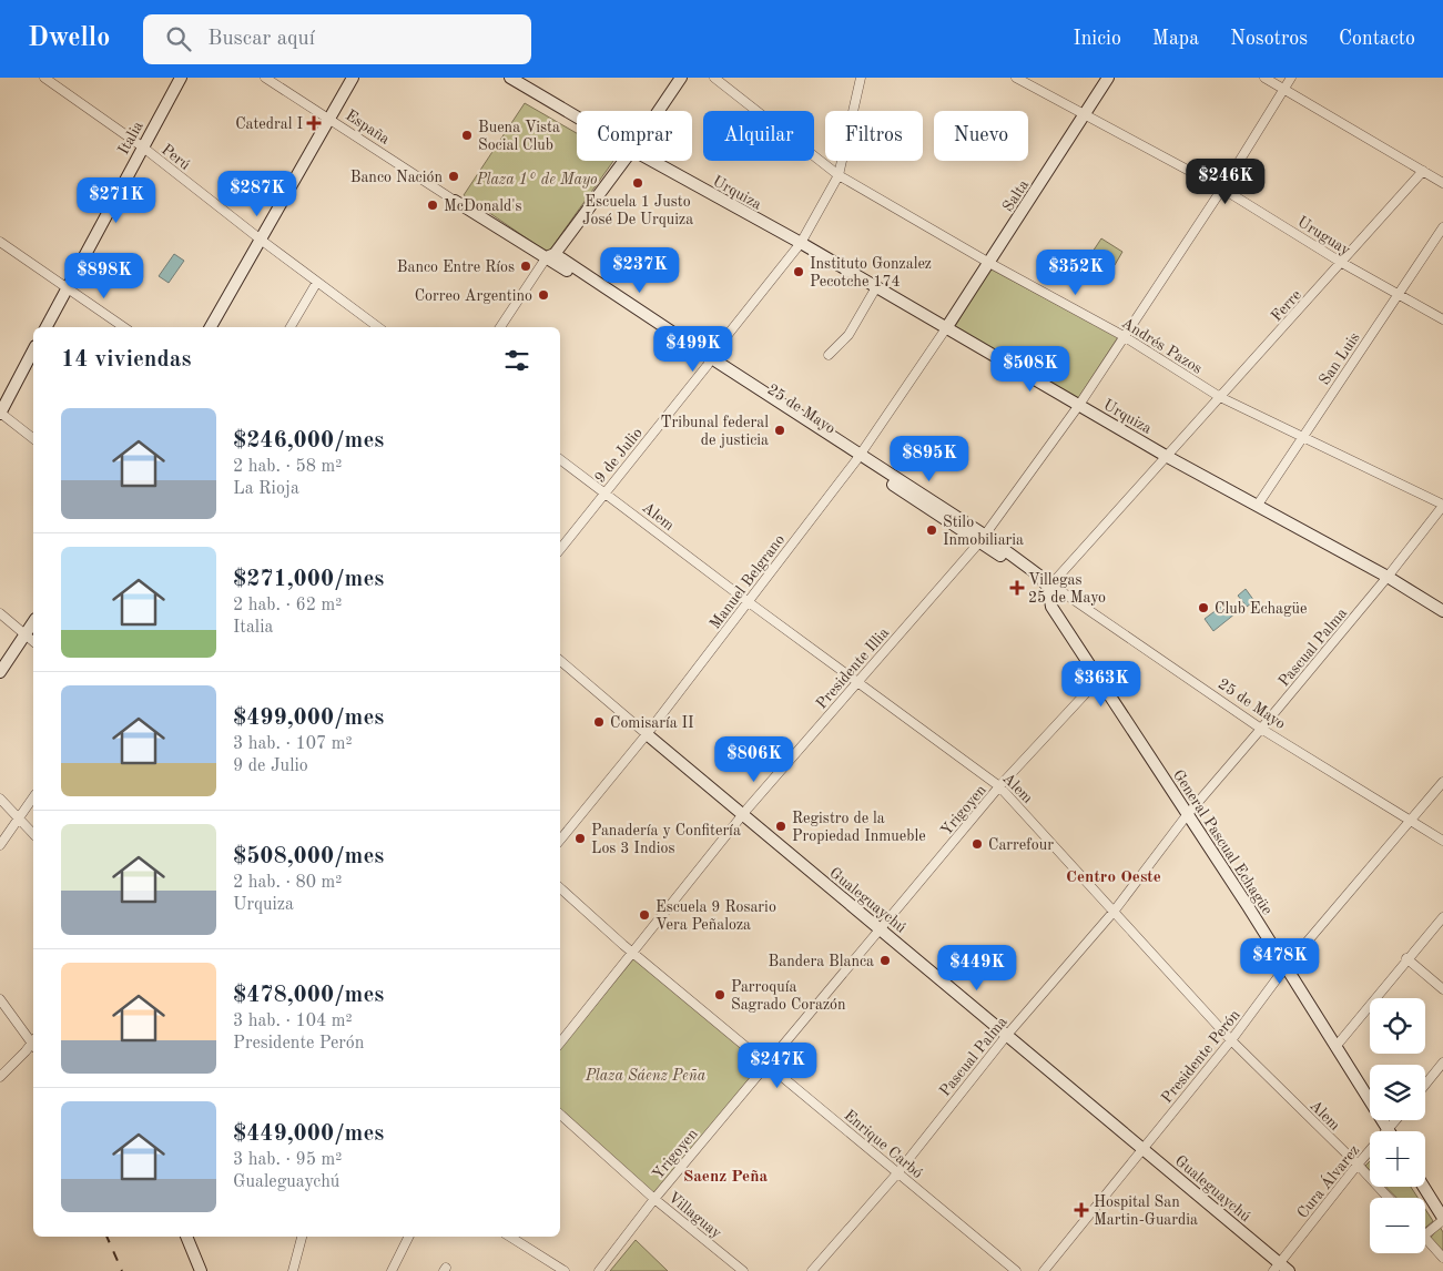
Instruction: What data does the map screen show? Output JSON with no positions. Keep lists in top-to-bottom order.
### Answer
{
  "streets": {
    "street": [
      "España",
      "Italia",
      "Perú",
      "Urquiza",
      "Salta",
      "Uruguay",
      "Ferre",
      "Andrés Pazos",
      "San Luis",
      "25 de Mayo",
      "9 de Julio",
      "Alem",
      "Manuel Belgrano",
      "Pascual Palma",
      "Presidente Illia",
      "Yrigoyen",
      "General Pascual Echagüe",
      "Gualeguaychú",
      "Presidente Perón",
      "Enrique Carbó",
      "Cura Álvarez",
      "Villaguay"
    ]
  },
  "crossings": [
    ["España", "25 de Mayo"],
    ["Italia", "Perú"],
    ["Urquiza", "Salta"],
    ["Urquiza", "Ferre"],
    ["Urquiza", "San Luis"],
    ["Urquiza", "9 de Julio"],
    ["Urquiza", "Manuel Belgrano"],
    ["Urquiza", "Pascual Palma"],
    ["Urquiza", "Presidente Illia"],
    ["Salta", "Uruguay"],
    ["Salta", "Andrés Pazos"],
    ["Salta", "Manuel Belgrano"],
    ["Uruguay", "Ferre"],
    ["Uruguay", "San Luis"],
    ["Uruguay", "Presidente Illia"],
    ["Ferre", "Andrés Pazos"],
    ["Andrés Pazos", "San Luis"],
    ["Andrés Pazos", "9 de Julio"],
    ["Andrés Pazos", "Pascual Palma"],
    ["Andrés Pazos", "Presidente Illia"],
    ["25 de Mayo", "9 de Julio"],
    ["25 de Mayo", "Manuel Belgrano"],
    ["25 de Mayo", "Pascual Palma"],
    ["25 de Mayo", "Presidente Illia"],
    ["25 de Mayo", "General Pascual Echagüe"],
    ["25 de Mayo", "Presidente Perón"],
    ["9 de Julio", "Alem"],
    ["Alem", "Manuel Belgrano"],
    ["Alem", "Pascual Palma"],
    ["Alem", "Presidente Illia"],
    ["Alem", "Yrigoyen"],
    ["Alem", "Presidente Perón"],
    ["Alem", "Cura Álvarez"],
    ["Manuel Belgrano", "Gualeguaychú"],
    ["Pascual Palma", "General Pascual Echagüe"],
    ["Pascual Palma", "Gualeguaychú"],
    ["Pascual Palma", "Enrique Carbó"],
    ["Presidente Illia", "Gualeguaychú"],
    ["Presidente Illia", "Enrique Carbó"],
    ["Yrigoyen", "General Pascual Echagüe"],
    ["Yrigoyen", "Gualeguaychú"],
    ["Yrigoyen", "Enrique Carbó"],
    ["Yrigoyen", "Villaguay"],
    ["General Pascual Echagüe", "Presidente Perón"],
    ["General Pascual Echagüe", "Cura Álvarez"],
    ["Gualeguaychú", "Presidente Perón"],
    ["Gualeguaychú", "Cura Álvarez"]
  ],
  "districts": ["Centro Oeste", "Saenz Peña"],
  "parks": ["Plaza 1° de Mayo", "Plaza Sáenz Peña"],
  "places": {
    "health": ["Catedral I", "Villegas 25 de Mayo", "Hospital San Martin-Guardia"],
    "other": [
      "Buena Vista Social Club",
      "Banco Nación",
      "Escuela 1 Justo José De Urquiza",
      "McDonald's",
      "Banco Entre Ríos",
      "Instituto Gonzalez Pecotche 174",
      "Correo Argentino",
      "Tribunal federal de justicia",
      "Stilo Inmobiliaria",
      "Club Echagüe",
      "Comisaría II",
      "Registro de la Propiedad Inmueble",
      "Panadería y Confitería Los 3 Indios",
      "Carrefour",
      "Escuela 9 Rosario Vera Peñaloza",
      "Bandera Blanca",
      "Parroquía Sagrado Corazón"
    ]
  },
  "page": {
    "header": "Dwello",
    "search": "Buscar aquí",
    "nav": [
      "Inicio",
      "Mapa",
      "Nosotros",
      "Contacto"
    ],
    "chip": [
      "Comprar",
      "Alquilar",
      "Filtros",
      "Nuevo"
    ],
    "price": [
      "$246K",
      "$287K",
      "$271K",
      "$237K",
      "$352K",
      "$898K",
      "$499K",
      "$508K",
      "$895K",
      "$363K",
      "$806K",
      "$478K",
      "$449K",
      "$247K"
    ],
    "heading": "14 viviendas",
    "list": [
      {
        "name": "$246,000/mes",
        "note": "2 hab. · 58 m² · La Rioja"
      },
      {
        "name": "$271,000/mes",
        "note": "2 hab. · 62 m² · Italia"
      },
      {
        "name": "$499,000/mes",
        "note": "3 hab. · 107 m² · 9 de Julio"
      },
      {
        "name": "$508,000/mes",
        "note": "2 hab. · 80 m² · Urquiza"
      },
      {
        "name": "$478,000/mes",
        "note": "3 hab. · 104 m² · Presidente Perón"
      },
      {
        "name": "$449,000/mes",
        "note": "3 hab. · 95 m² · Gualeguaychú"
      }
    ],
    "map_buttons": ["+", "−"]
  }
}
